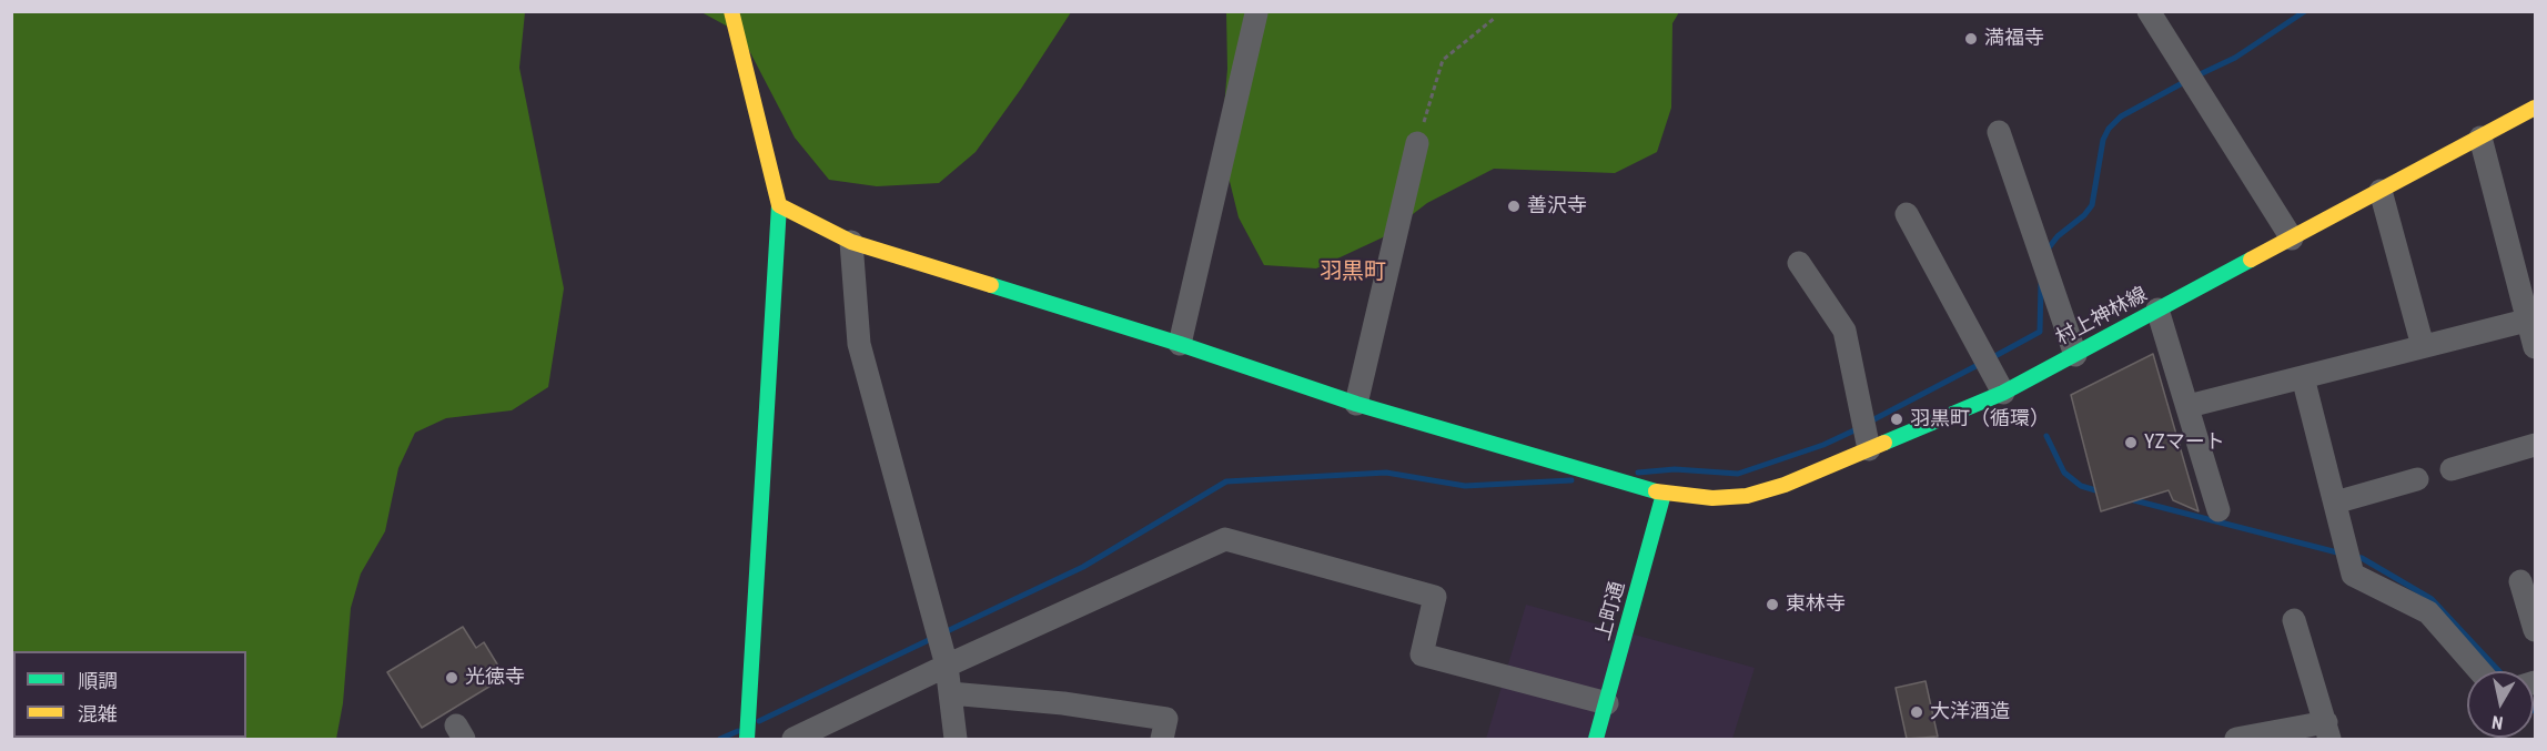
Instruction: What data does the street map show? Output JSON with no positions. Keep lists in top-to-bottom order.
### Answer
{
  "streets": {
    "street": ["村上神林線", "上町通"]
  },
  "crossings": [
    ["村上神林線", "上町通"]
  ],
  "districts": ["羽黒町"],
  "places": [
    "満福寺",
    "善沢寺",
    "羽黒町（循環）",
    "YZマート",
    "東林寺",
    "光徳寺",
    "大洋酒造"
  ],
  "legend": ["順調", "混雑"],
  "north": "bottom"
}
